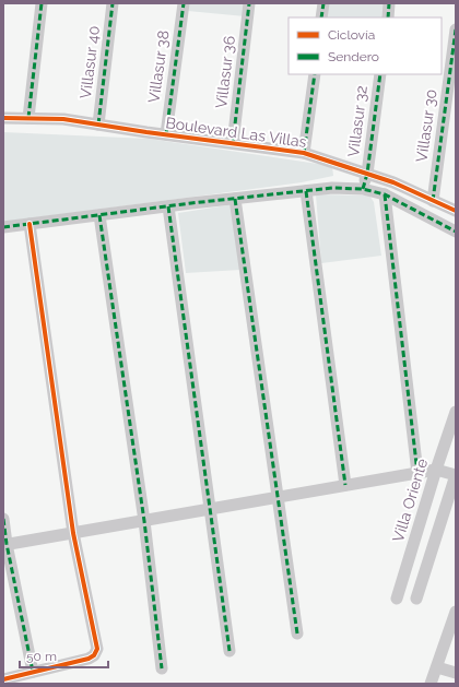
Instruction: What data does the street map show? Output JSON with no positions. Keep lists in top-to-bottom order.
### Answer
{
  "streets": {
    "street": [
      "Villasur 40",
      "Villasur 38",
      "Villasur 36",
      "Villasur 32",
      "Villasur 30",
      "Boulevard Las Villas",
      "Villa Oriente"
    ]
  },
  "crossings": [
    ["Villasur 40", "Boulevard Las Villas"],
    ["Villasur 38", "Boulevard Las Villas"],
    ["Villasur 36", "Boulevard Las Villas"],
    ["Villasur 32", "Boulevard Las Villas"],
    ["Villasur 30", "Boulevard Las Villas"]
  ],
  "legend": ["Ciclovía", "Sendero"],
  "scale_bar": "50 m"
}
